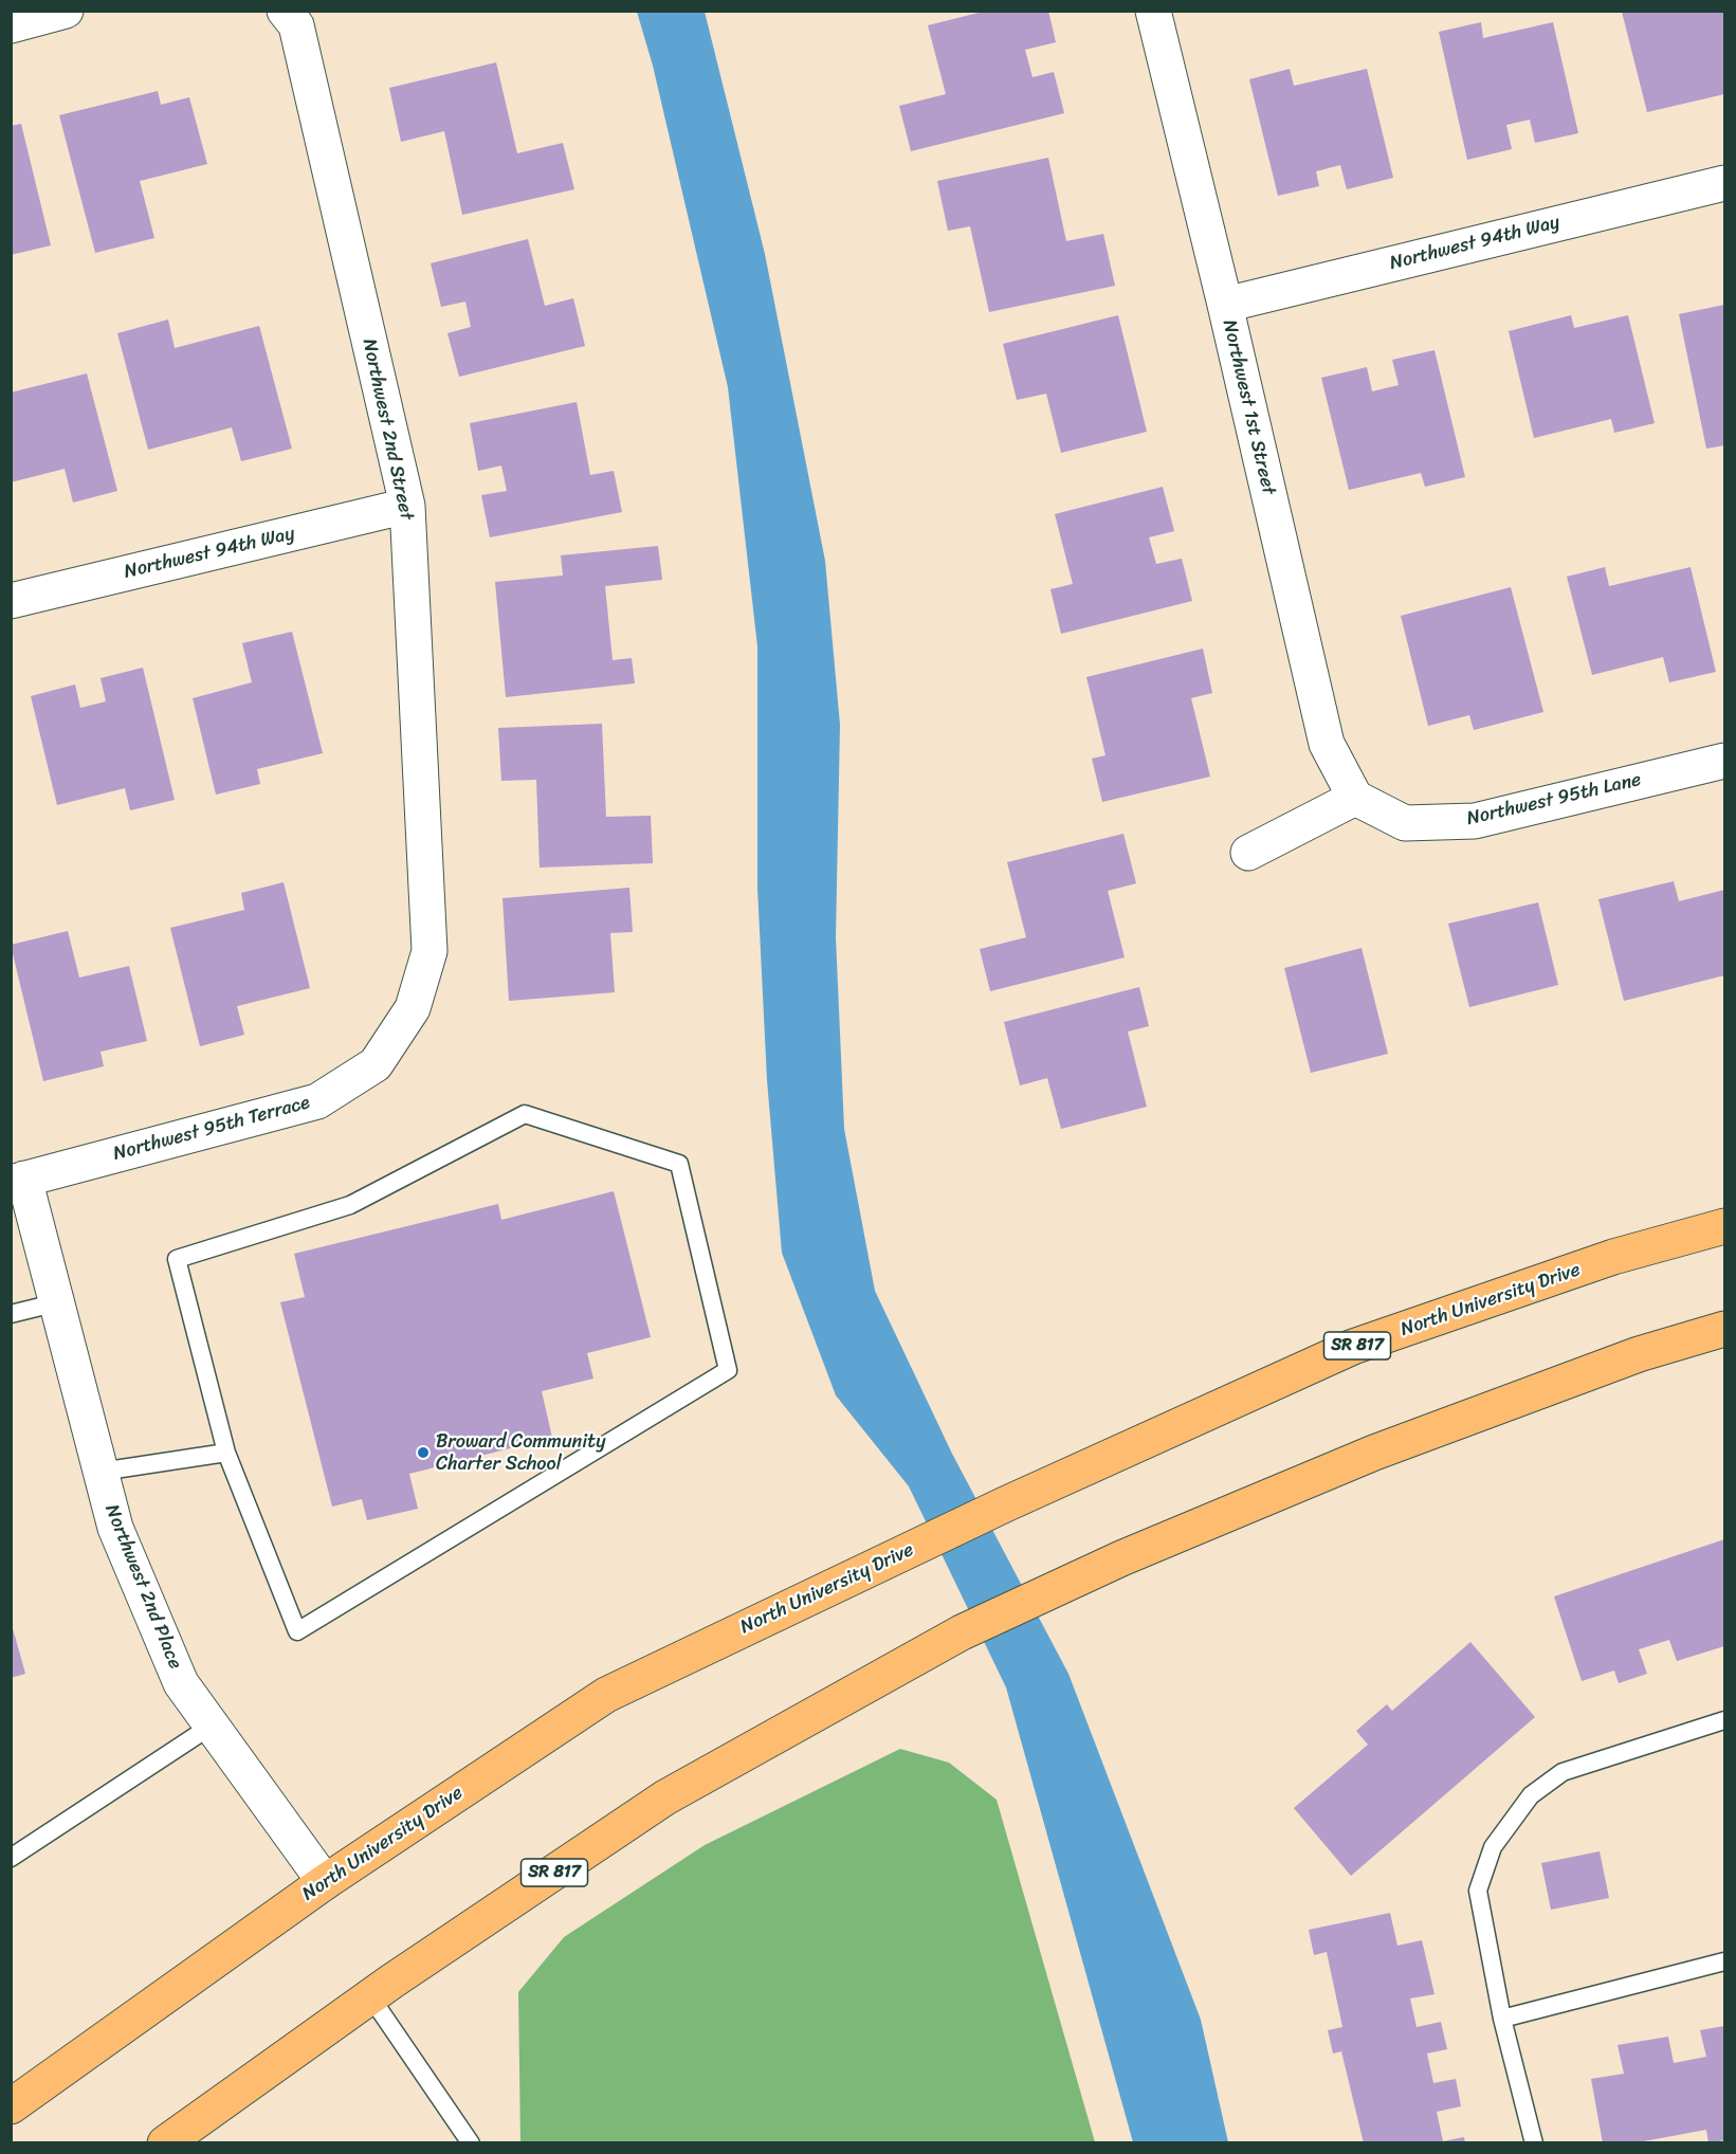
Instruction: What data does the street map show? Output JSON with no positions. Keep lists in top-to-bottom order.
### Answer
{
  "streets": {
    "main road": ["North University Drive", "SR 817"],
    "street": [
      "Northwest 94th Way",
      "Northwest 1st Street",
      "Northwest 2nd Street",
      "Northwest 95th Lane",
      "Northwest 95th Terrace",
      "Northwest 2nd Place"
    ]
  },
  "crossings": [
    ["Northwest 94th Way", "Northwest 1st Street"],
    ["Northwest 94th Way", "Northwest 2nd Street"],
    ["Northwest 1st Street", "Northwest 95th Lane"],
    ["Northwest 2nd Street", "Northwest 95th Terrace"],
    ["Northwest 95th Terrace", "Northwest 2nd Place"],
    ["North University Drive", "Northwest 2nd Place"]
  ],
  "places": ["Broward Community Charter School"]
}
